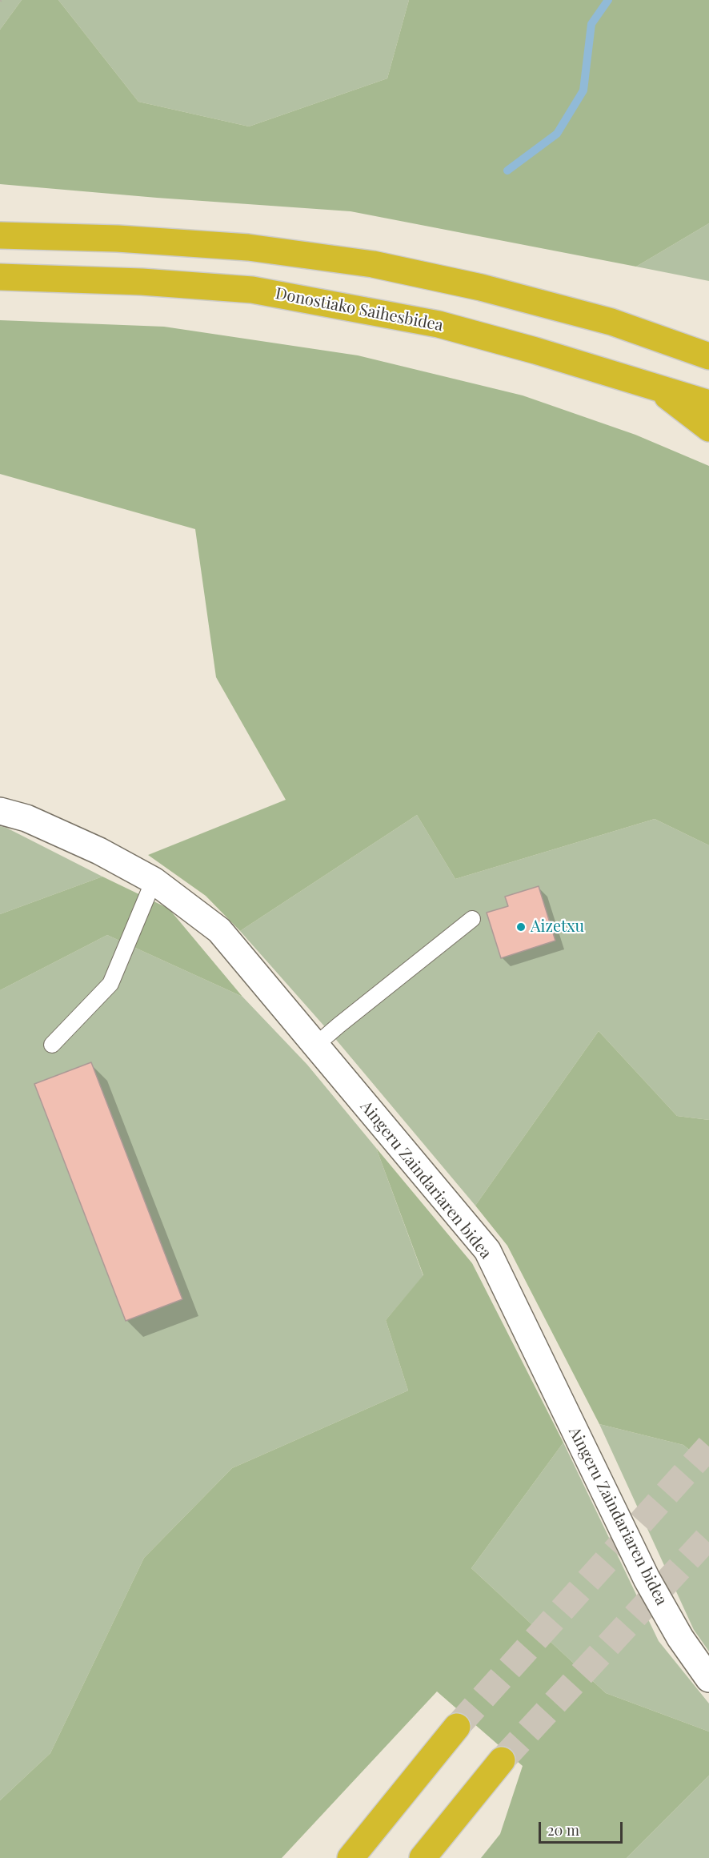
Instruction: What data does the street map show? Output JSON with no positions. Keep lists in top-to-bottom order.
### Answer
{
  "streets": {
    "highway": ["Donostiako Saihesbidea"],
    "street": ["Aingeru Zaindariaren bidea"]
  },
  "places": ["Aizetxu"],
  "scale_bar": "20 m"
}
